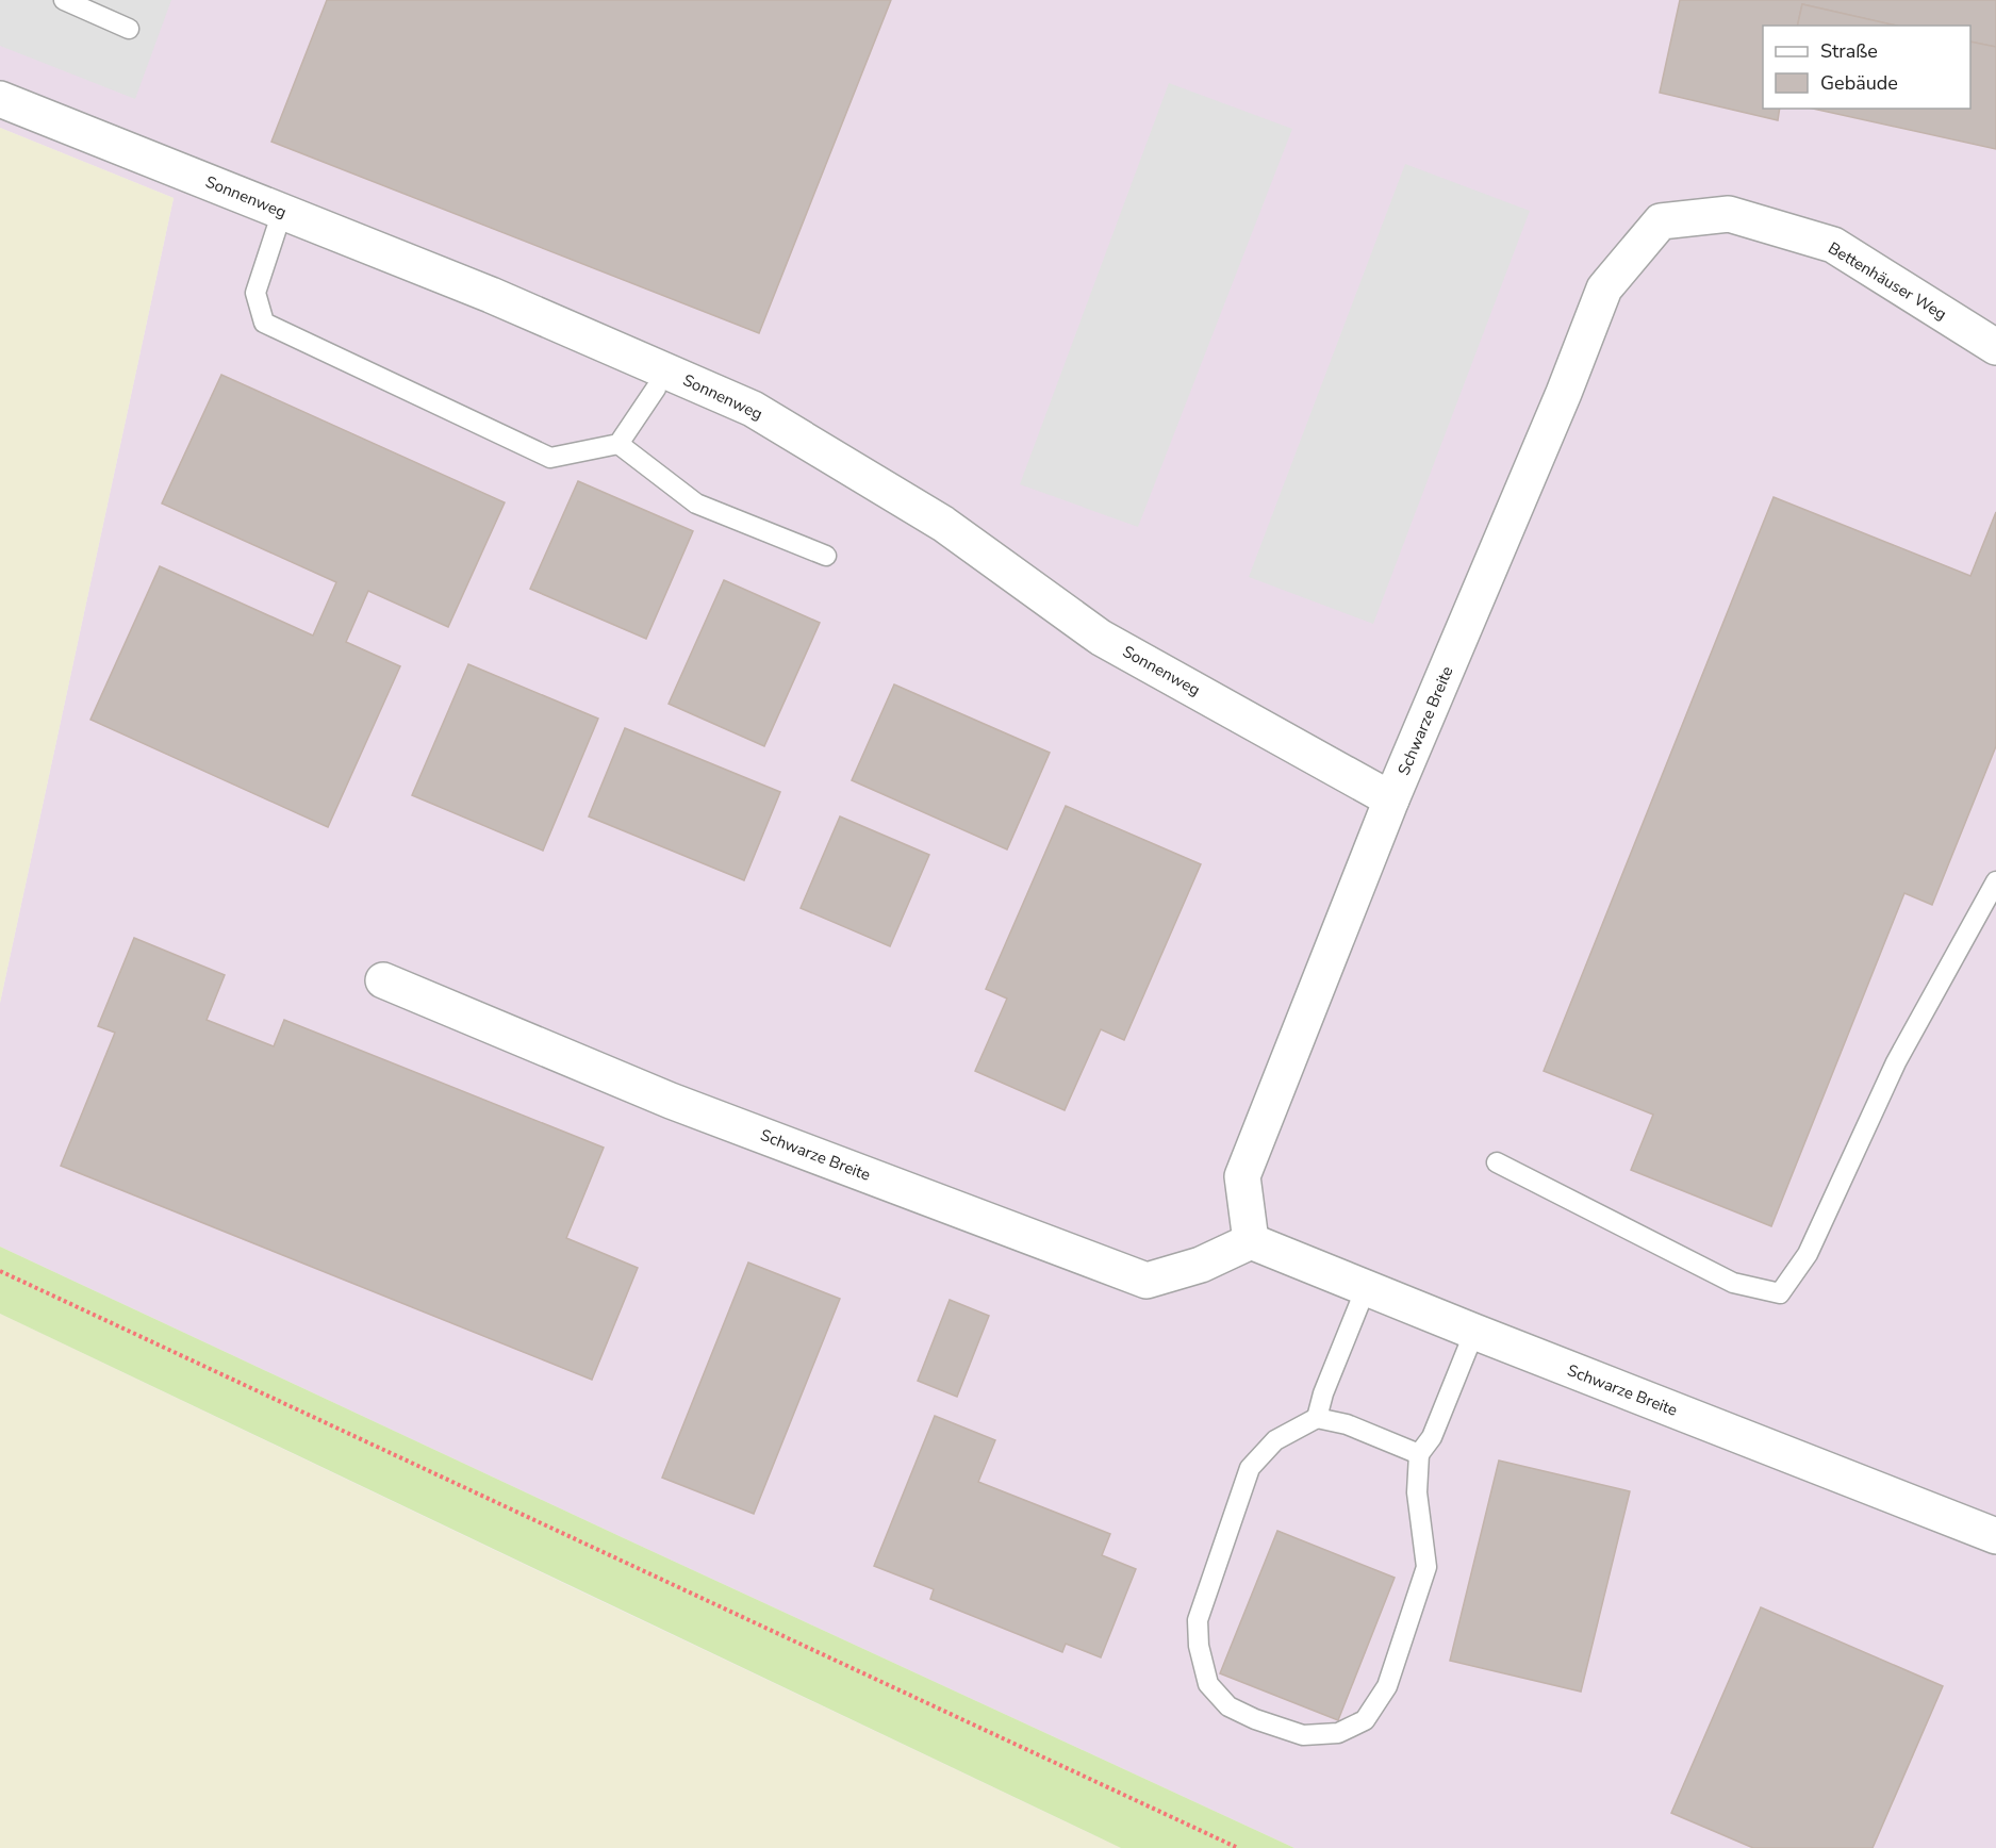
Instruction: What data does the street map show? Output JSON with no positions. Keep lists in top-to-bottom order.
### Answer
{
  "streets": {
    "street": ["Sonnenweg", "Bettenhäuser Weg", "Schwarze Breite"]
  },
  "crossings": [
    ["Sonnenweg", "Schwarze Breite"],
    ["Bettenhäuser Weg", "Schwarze Breite"]
  ],
  "legend": ["Straße", "Gebäude"]
}
